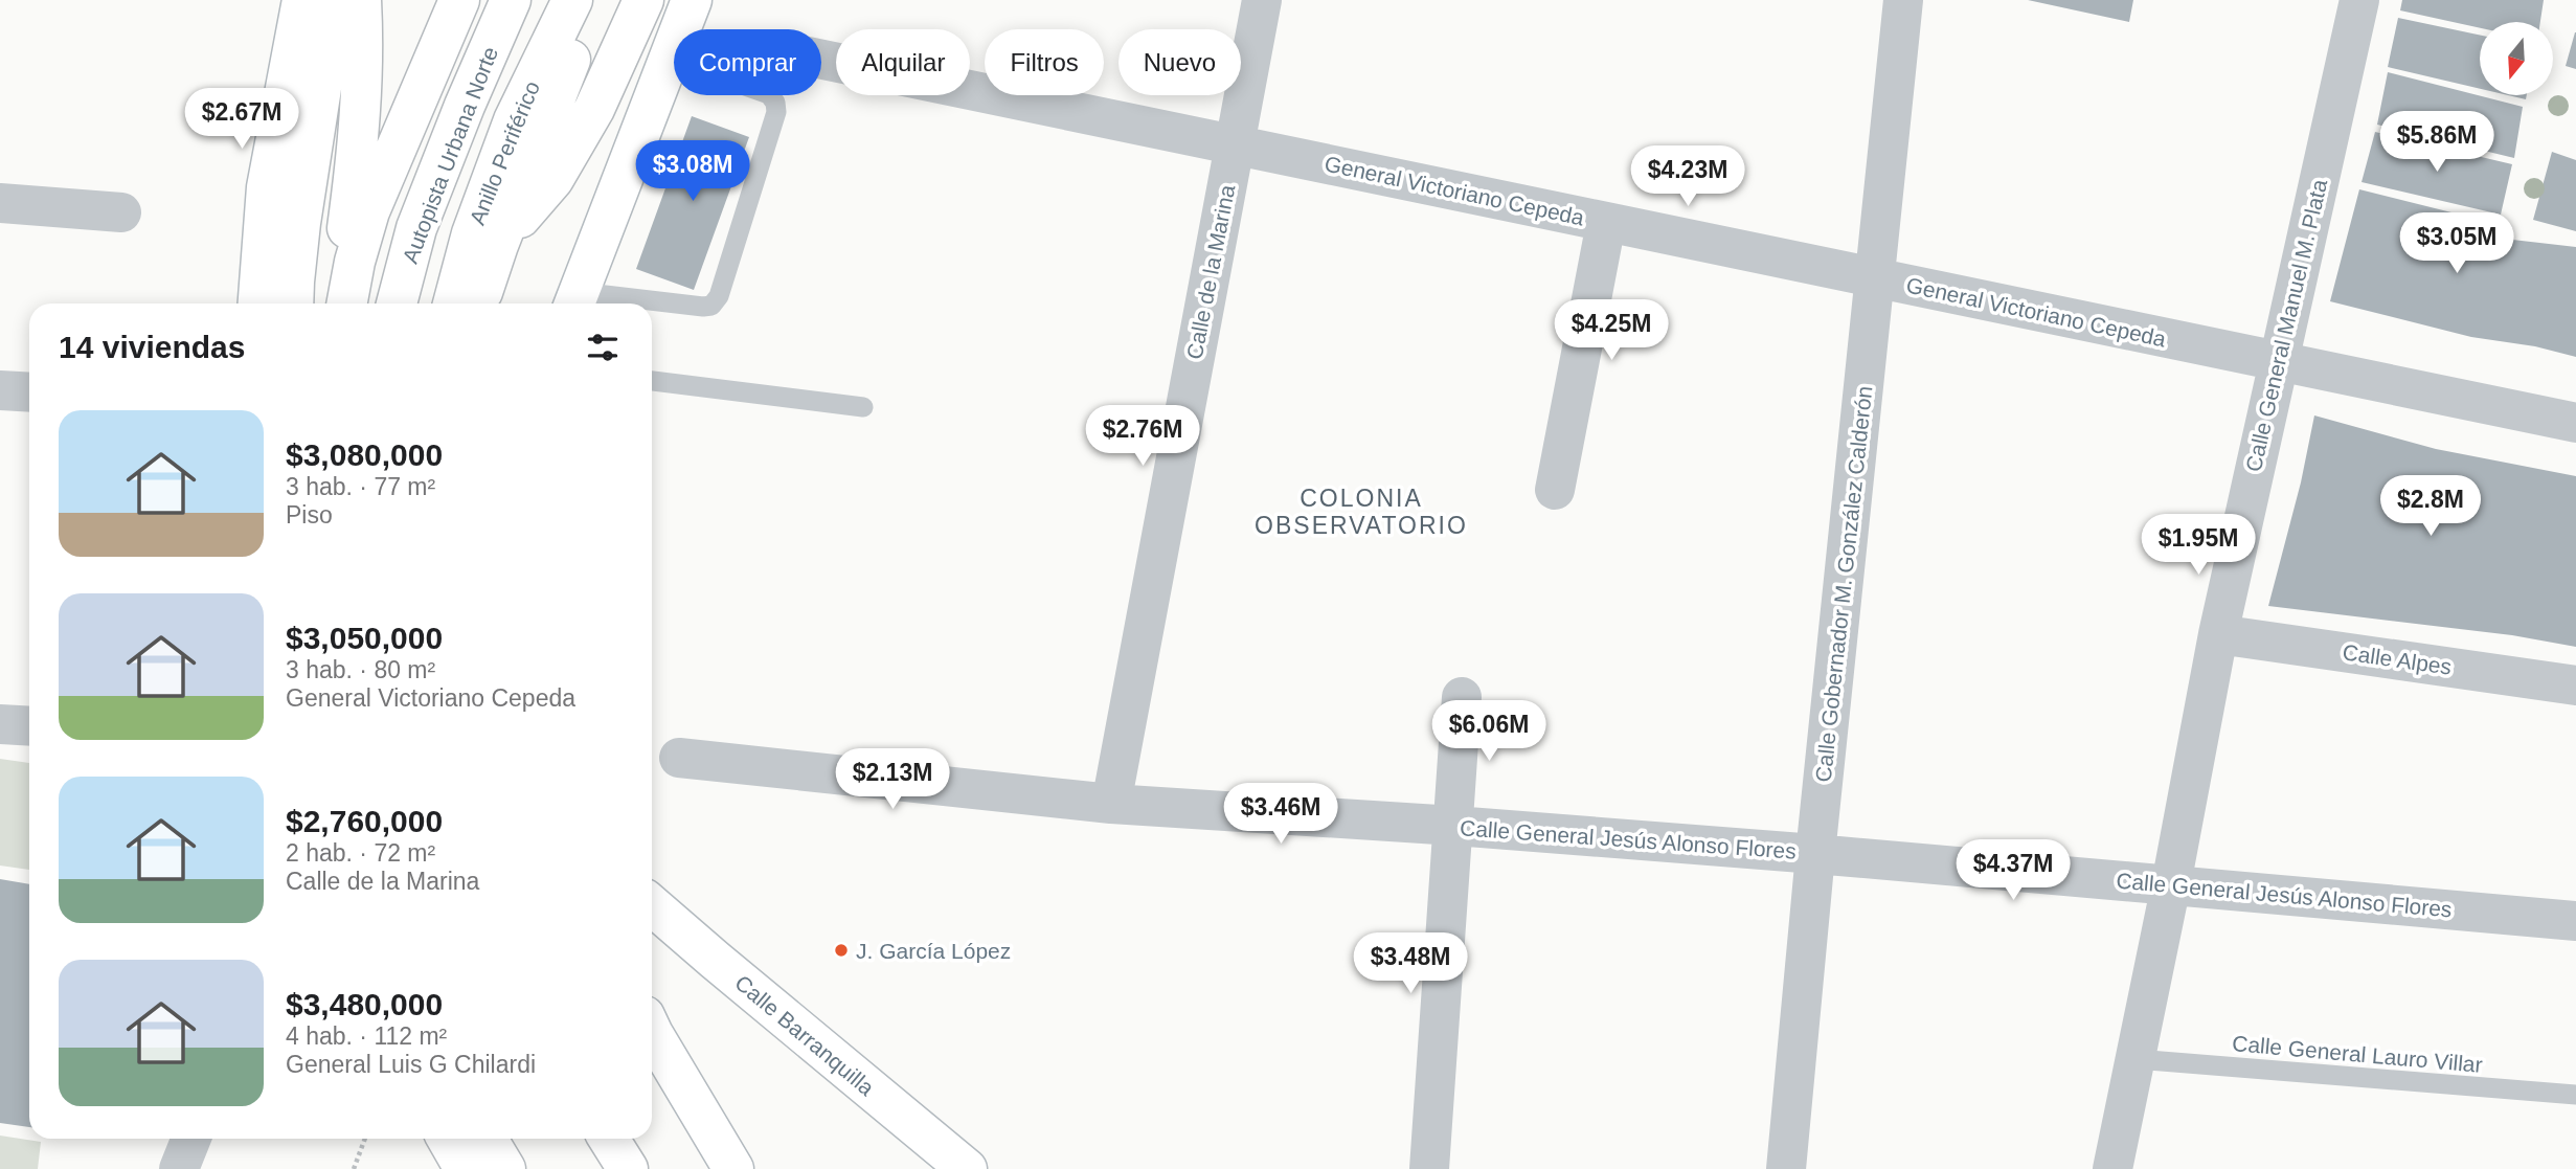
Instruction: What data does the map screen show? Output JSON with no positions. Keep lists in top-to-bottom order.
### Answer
{
  "streets": {
    "main road": ["Anillo Periférico", "Autopista Urbana Norte", "Calle Barranquilla"],
    "street": [
      "General Victoriano Cepeda",
      "Calle de la Marina",
      "Calle General Manuel M. Plata",
      "Calle Gobernador M. González Calderón",
      "Calle Alpes",
      "Calle General Jesús Alonso Flores"
    ],
    "lane": ["Calle General Lauro Villar"]
  },
  "crossings": [
    ["General Victoriano Cepeda", "Calle de la Marina"],
    ["General Victoriano Cepeda", "Calle General Manuel M. Plata"],
    ["General Victoriano Cepeda", "Calle Gobernador M. González Calderón"],
    ["Calle de la Marina", "Calle General Jesús Alonso Flores"],
    ["Calle General Manuel M. Plata", "Calle Alpes"],
    ["Calle General Manuel M. Plata", "Calle General Jesús Alonso Flores"],
    ["Calle General Manuel M. Plata", "Calle General Lauro Villar"],
    ["Calle Gobernador M. González Calderón", "Calle General Jesús Alonso Flores"]
  ],
  "districts": ["COLONIA OBSERVATORIO"],
  "places": ["J. García López"],
  "north": "bottom",
  "page": {
    "chip": [
      "Comprar",
      "Alquilar",
      "Filtros",
      "Nuevo"
    ],
    "price": [
      "$2.67M",
      "$5.86M",
      "$3.08M",
      "$4.23M",
      "$3.05M",
      "$4.25M",
      "$2.76M",
      "$2.8M",
      "$1.95M",
      "$6.06M",
      "$2.13M",
      "$3.46M",
      "$4.37M",
      "$3.48M"
    ],
    "heading": "14 viviendas",
    "list": [
      {
        "name": "$3,080,000",
        "note": "3 hab. · 77 m² · Piso"
      },
      {
        "name": "$3,050,000",
        "note": "3 hab. · 80 m² · General Victoriano Cepeda"
      },
      {
        "name": "$2,760,000",
        "note": "2 hab. · 72 m² · Calle de la Marina"
      },
      {
        "name": "$3,480,000",
        "note": "4 hab. · 112 m² · General Luis G Chilardi"
      }
    ]
  }
}
